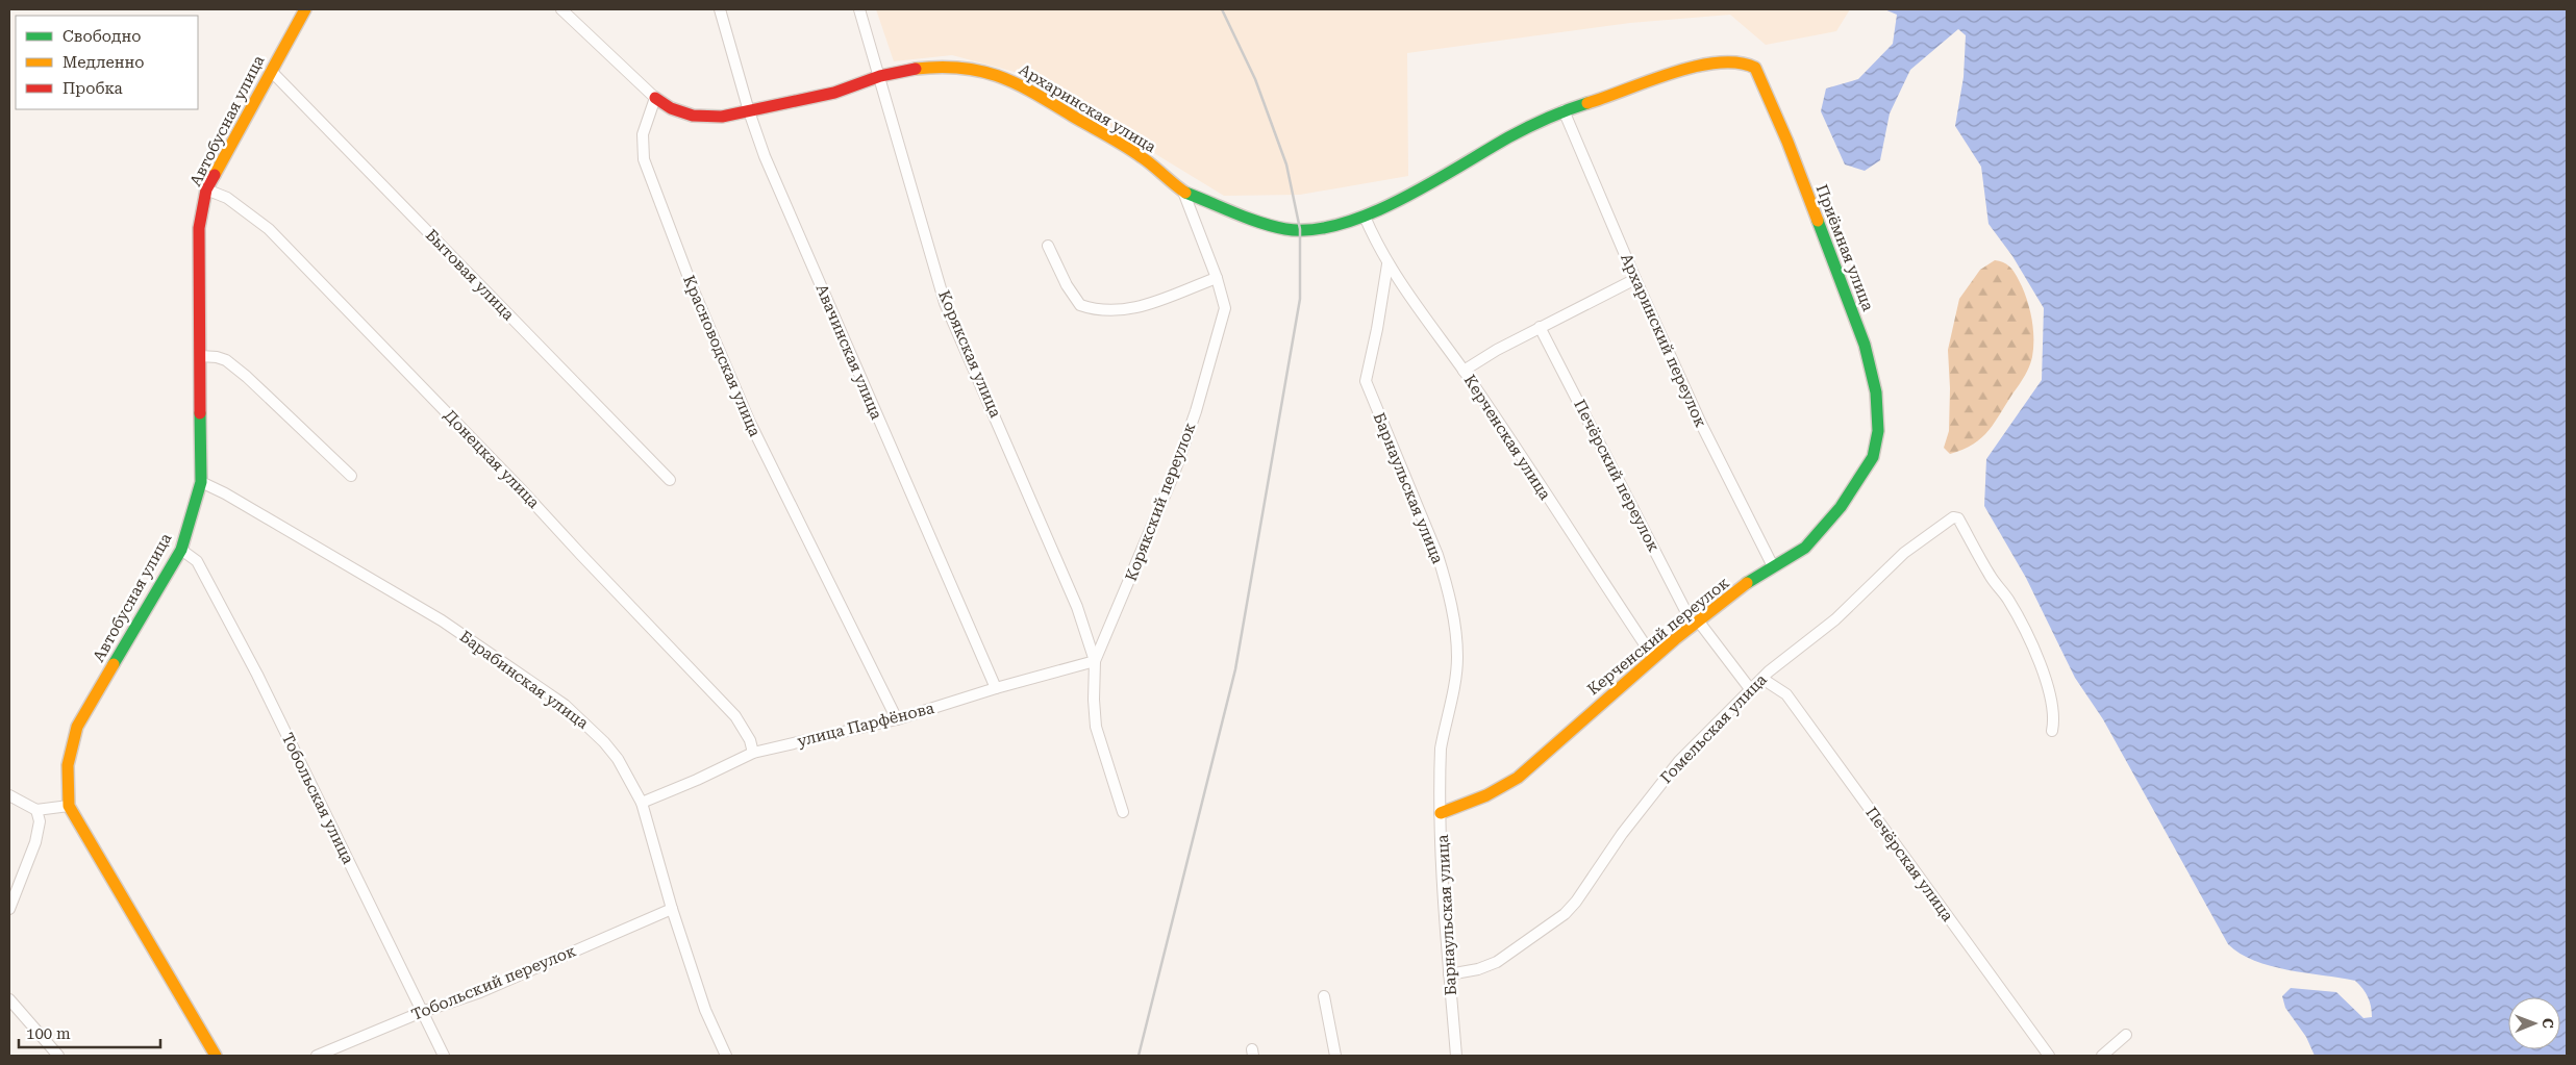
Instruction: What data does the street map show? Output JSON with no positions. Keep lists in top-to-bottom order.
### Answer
{
  "streets": {
    "street": [
      "Архаринская улица",
      "Автобусная улица",
      "Приёмная улица",
      "Бытовая улица",
      "Архаринский переулок",
      "Авачинская улица",
      "Корякская улица",
      "Красноводская улица",
      "Керченская улица",
      "Донецкая улица",
      "Печёрский переулок",
      "Барнаульская улица",
      "Корякский переулок",
      "Керченский переулок",
      "Барабинская улица",
      "улица Парфёнова",
      "Гомельская улица",
      "Тобольская улица",
      "Печёрская улица",
      "Тобольский переулок"
    ]
  },
  "crossings": [
    ["Архаринская улица", "Приёмная улица"],
    ["Архаринская улица", "Архаринский переулок"],
    ["Архаринская улица", "Авачинская улица"],
    ["Архаринская улица", "Корякская улица"],
    ["Архаринская улица", "Красноводская улица"],
    ["Архаринская улица", "Керченская улица"],
    ["Архаринская улица", "Корякский переулок"],
    ["Автобусная улица", "Бытовая улица"],
    ["Автобусная улица", "Донецкая улица"],
    ["Автобусная улица", "Барабинская улица"],
    ["Автобусная улица", "Тобольская улица"],
    ["Приёмная улица", "Керченский переулок"],
    ["Архаринский переулок", "Керченский переулок"],
    ["Авачинская улица", "улица Парфёнова"],
    ["Корякская улица", "Корякский переулок"],
    ["Корякская улица", "улица Парфёнова"],
    ["Красноводская улица", "улица Парфёнова"],
    ["Керченская улица", "Барнаульская улица"],
    ["Керченская улица", "Керченский переулок"],
    ["Донецкая улица", "улица Парфёнова"],
    ["Печёрский переулок", "Керченский переулок"],
    ["Печёрский переулок", "Гомельская улица"],
    ["Барнаульская улица", "Керченский переулок"],
    ["Барнаульская улица", "Гомельская улица"],
    ["Корякский переулок", "улица Парфёнова"],
    ["Барабинская улица", "улица Парфёнова"],
    ["Барабинская улица", "Тобольский переулок"],
    ["Гомельская улица", "Печёрская улица"],
    ["Тобольская улица", "Тобольский переулок"]
  ],
  "legend": ["Свободно", "Медленно", "Пробка"],
  "scale_bar": "100 m",
  "north": "right"
}
